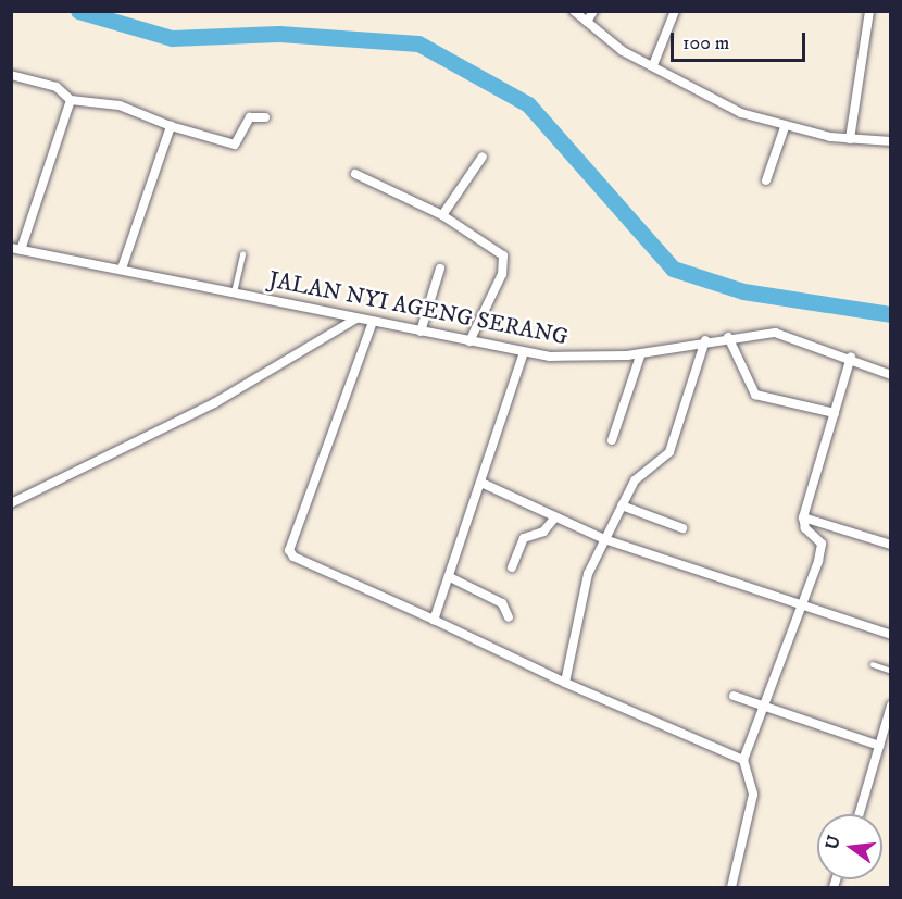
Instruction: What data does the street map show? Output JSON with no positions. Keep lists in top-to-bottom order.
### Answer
{
  "streets": {
    "street": ["JALAN NYI AGENG SERANG"]
  },
  "scale_bar": "100 m",
  "north": "left"
}
